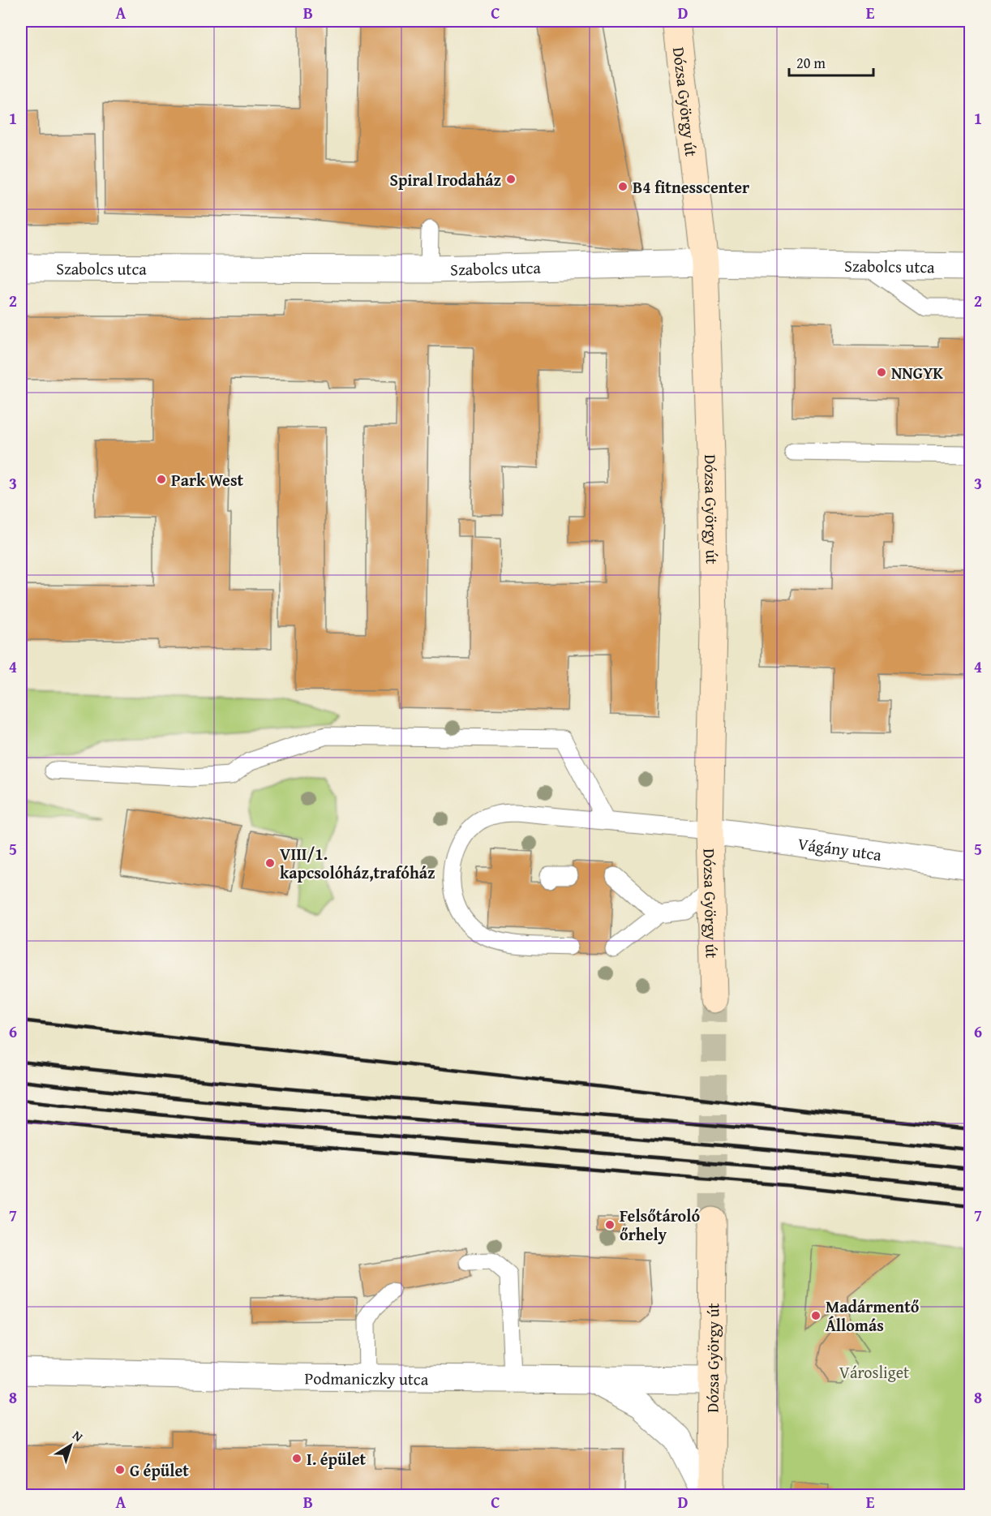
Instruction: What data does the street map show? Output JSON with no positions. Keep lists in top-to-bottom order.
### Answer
{
  "streets": {
    "main road": ["Dózsa György út"],
    "street": ["Szabolcs utca", "Vágány utca", "Podmaniczky utca"]
  },
  "crossings": [
    ["Dózsa György út", "Szabolcs utca"],
    ["Dózsa György út", "Vágány utca"],
    ["Dózsa György út", "Podmaniczky utca"]
  ],
  "parks": ["Városliget"],
  "places": [
    "Spiral Irodaház",
    "B4 fitnesscenter",
    "NNGYK",
    "Park West",
    "VIII/1. kapcsolóház,trafóház",
    "Felsőtároló őrhely",
    "Madármentő Állomás",
    "I. épület",
    "G épület"
  ],
  "scale_bar": "20 m",
  "north": "top right",
  "grid": {
    "columns": [
      "A",
      "B",
      "C",
      "D",
      "E"
    ],
    "rows": [
      "1",
      "2",
      "3",
      "4",
      "5",
      "6",
      "7",
      "8"
    ]
  }
}
